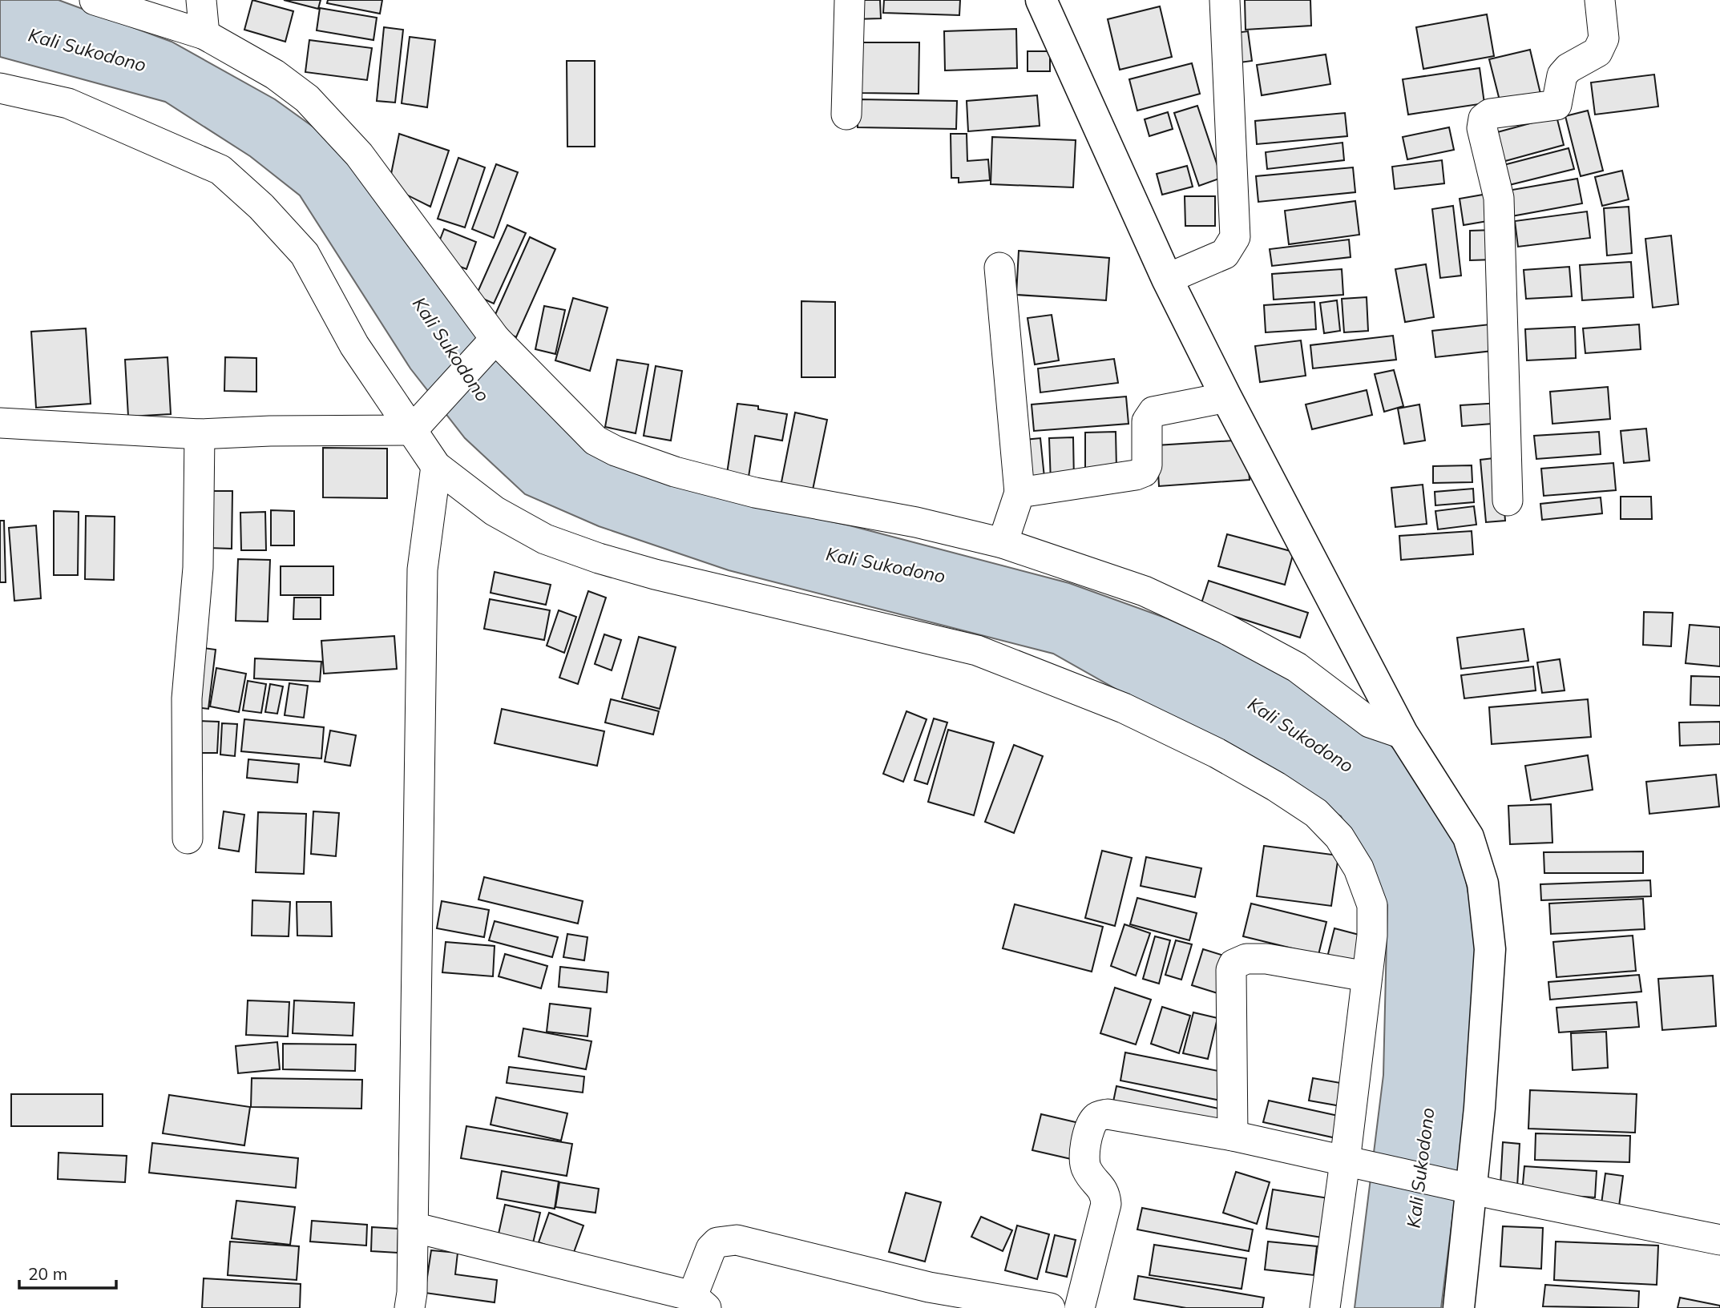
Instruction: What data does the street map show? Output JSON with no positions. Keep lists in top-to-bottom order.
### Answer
{
  "water": ["Kali Sukodono"],
  "scale_bar": "20 m"
}
